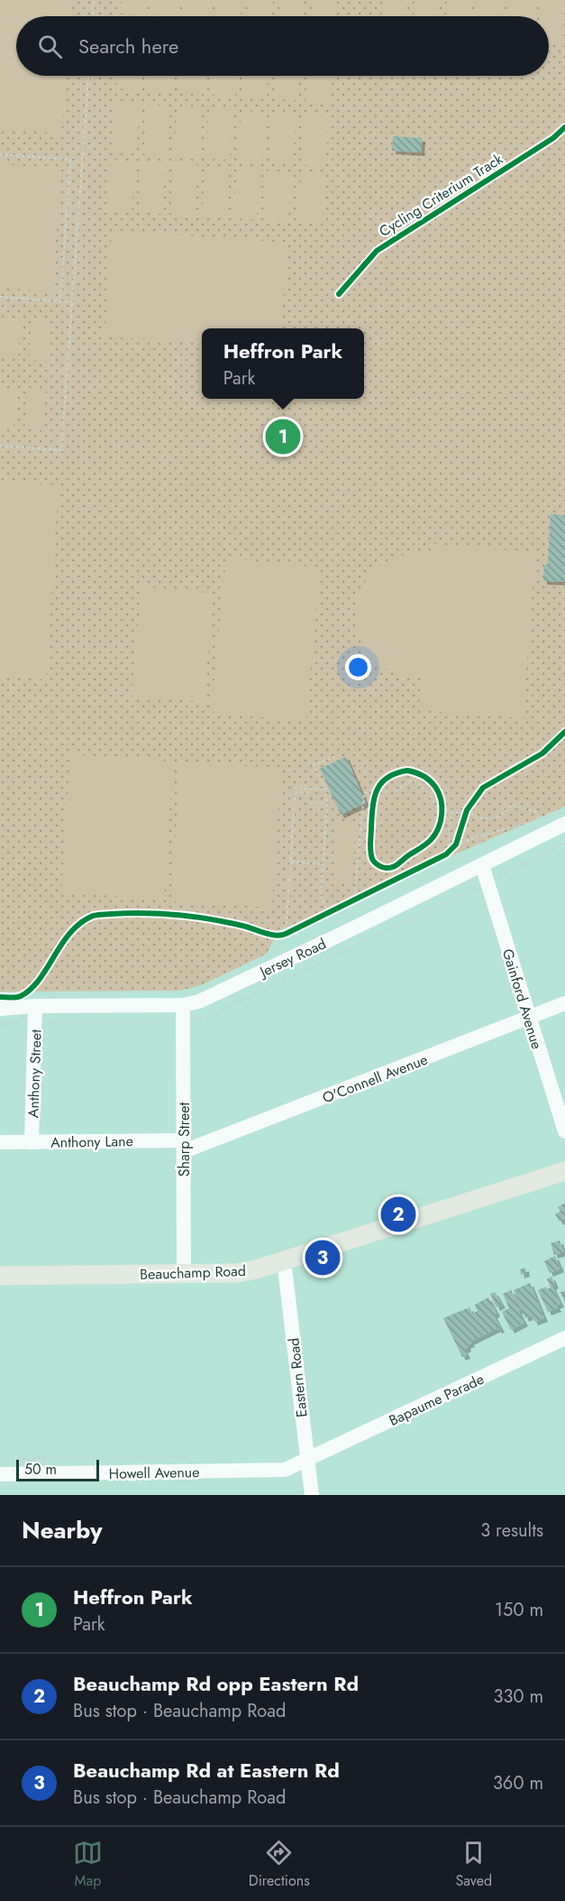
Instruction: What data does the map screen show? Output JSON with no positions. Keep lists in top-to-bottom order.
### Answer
{
  "streets": {
    "main road": ["Beauchamp Road"],
    "street": [
      "Jersey Road",
      "Gainford Avenue",
      "Anthony Street",
      "O'Connell Avenue",
      "Sharp Street",
      "Anthony Lane",
      "Eastern Road",
      "Bapaume Parade",
      "Howell Avenue"
    ],
    "cycle path": ["Cycling Criterium Track"]
  },
  "crossings": [
    ["Jersey Road", "Gainford Avenue"],
    ["Jersey Road", "Anthony Street"],
    ["Jersey Road", "Sharp Street"],
    ["Gainford Avenue", "O'Connell Avenue"],
    ["Anthony Street", "Anthony Lane"],
    ["O'Connell Avenue", "Sharp Street"],
    ["O'Connell Avenue", "Anthony Lane"],
    ["Sharp Street", "Anthony Lane"],
    ["Sharp Street", "Beauchamp Road"],
    ["Beauchamp Road", "Eastern Road"],
    ["Eastern Road", "Bapaume Parade"],
    ["Eastern Road", "Howell Avenue"],
    ["Bapaume Parade", "Howell Avenue"]
  ],
  "scale_bar": "50 m",
  "page": {
    "search": "Search here",
    "popup": ["Heffron Park", "Park"],
    "pins": ["1", "2", "3"],
    "scale": "50 m",
    "heading": ["Nearby", "3 results"],
    "list": [
      {
        "mark": "1",
        "name": "Heffron Park",
        "note": "Park",
        "value": "150 m"
      },
      {
        "mark": "2",
        "name": "Beauchamp Rd opp Eastern Rd",
        "note": "Bus stop · Beauchamp Road",
        "value": "330 m"
      },
      {
        "mark": "3",
        "name": "Beauchamp Rd at Eastern Rd",
        "note": "Bus stop · Beauchamp Road",
        "value": "360 m"
      }
    ],
    "nav": ["Map", "Directions", "Saved"]
  }
}
